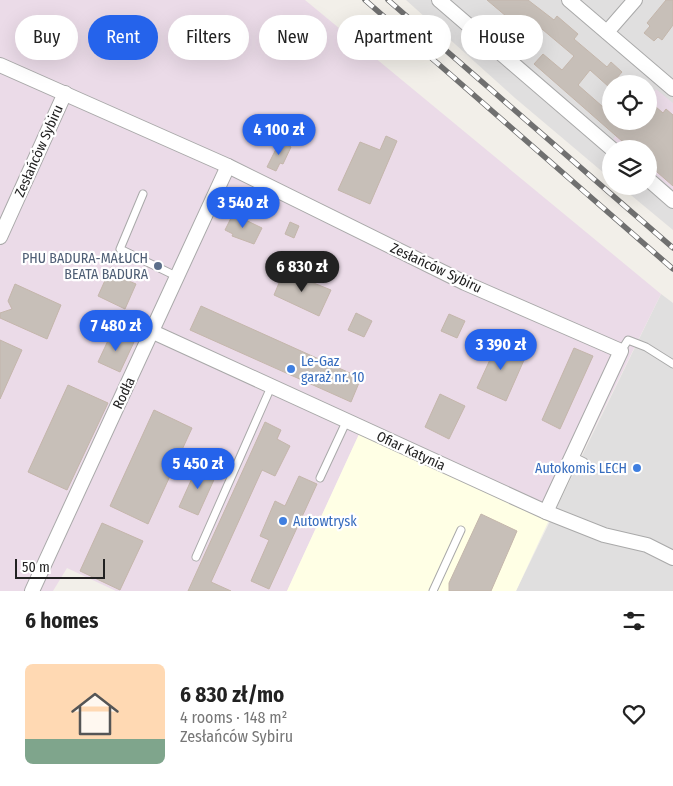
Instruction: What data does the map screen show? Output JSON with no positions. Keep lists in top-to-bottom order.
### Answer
{
  "streets": {
    "street": ["Zesłańców Sybiru", "Rodła", "Ofiar Katynia"]
  },
  "crossings": [
    ["Zesłańców Sybiru", "Rodła"],
    ["Rodła", "Ofiar Katynia"]
  ],
  "places": [
    "PHU BADURA-MAŁUCH BEATA BADURA",
    "Le-Gaz garaż nr. 10",
    "Autokomis LECH",
    "Autowtrysk"
  ],
  "scale_bar": "50 m",
  "page": {
    "chip": [
      "Buy",
      "Rent",
      "Filters",
      "New",
      "Apartment",
      "House"
    ],
    "price": [
      "4 100 zł",
      "3 540 zł",
      "6 830 zł",
      "7 480 zł",
      "3 390 zł",
      "5 450 zł"
    ],
    "scale": "50 m",
    "heading": "6 homes",
    "list": [
      {
        "name": "6 830 zł/mo",
        "note": "4 rooms · 148 m² · Zesłańców Sybiru"
      }
    ]
  }
}
